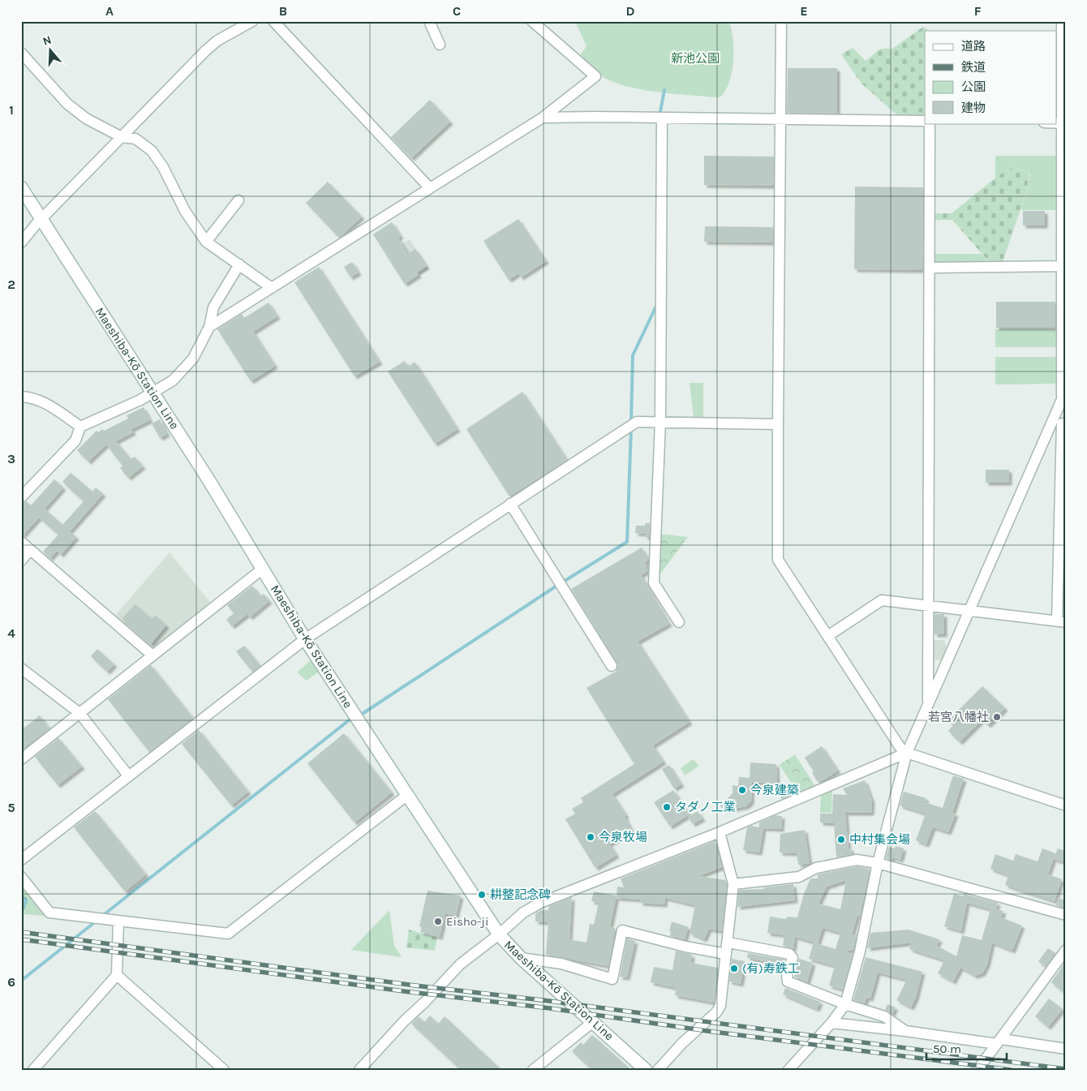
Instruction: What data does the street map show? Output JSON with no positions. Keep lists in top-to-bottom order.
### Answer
{
  "streets": {
    "main road": ["Maeshiba-Kō Station Line"]
  },
  "parks": ["新池公園"],
  "places": [
    "若宮八幡社",
    "今泉建築",
    "タダノ工業",
    "今泉牧場",
    "中村集会場",
    "耕整記念碑",
    "Eisho-ji",
    "(有)寿鉄工"
  ],
  "legend": [
    "道路",
    "鉄道",
    "公園",
    "建物"
  ],
  "scale_bar": "50 m",
  "north": "top",
  "grid": {
    "columns": [
      "A",
      "B",
      "C",
      "D",
      "E",
      "F"
    ],
    "rows": [
      "1",
      "2",
      "3",
      "4",
      "5",
      "6"
    ]
  }
}
